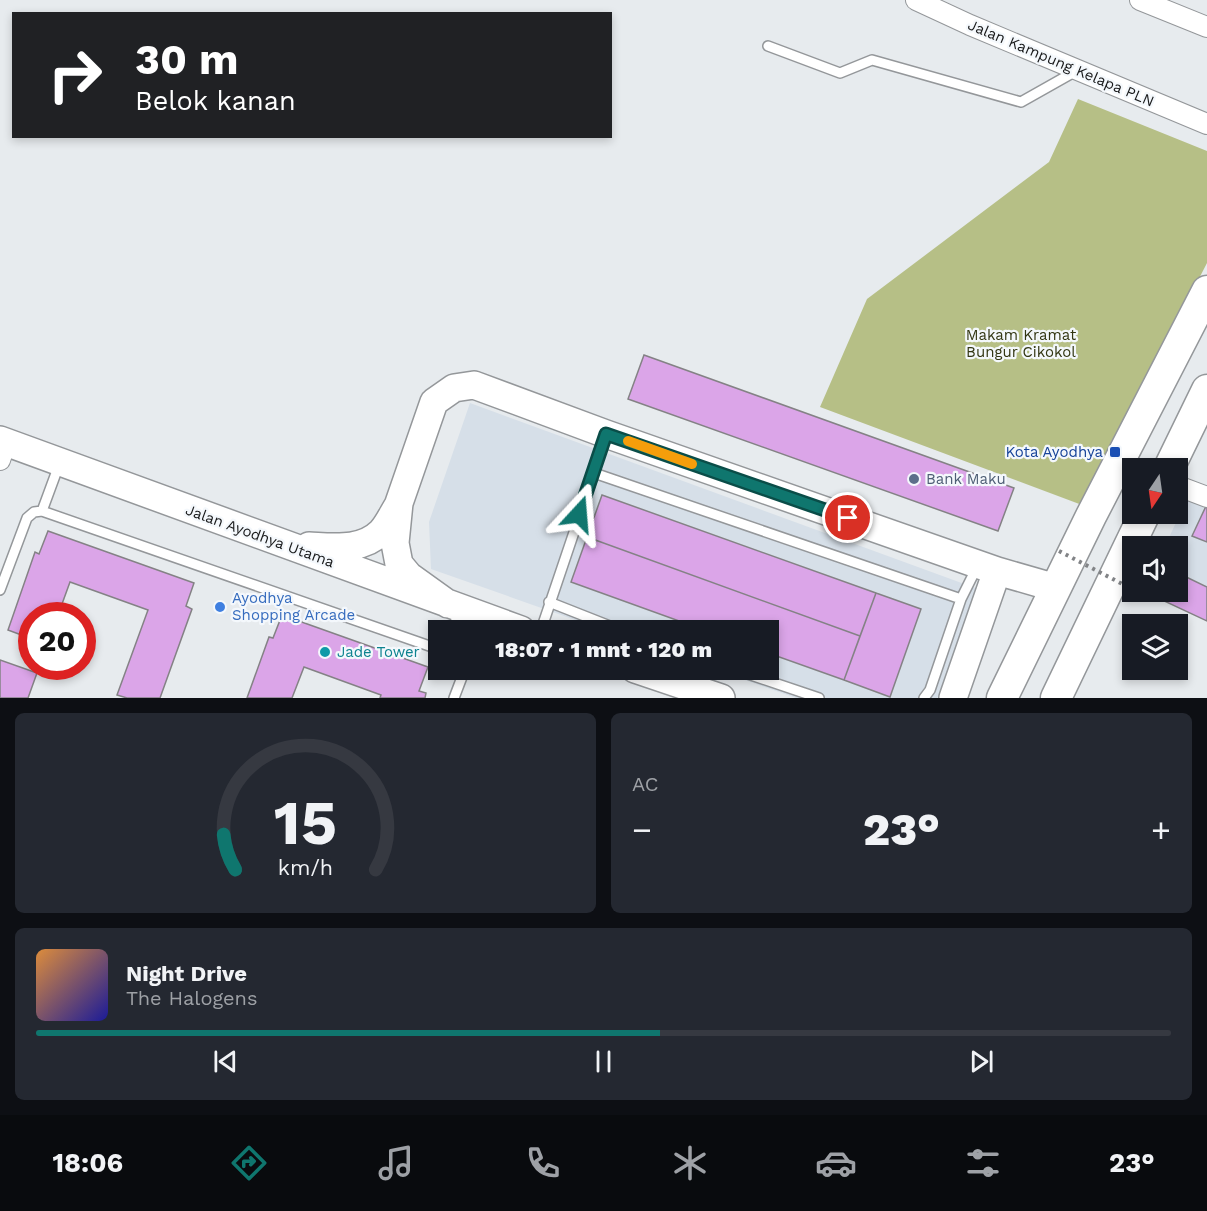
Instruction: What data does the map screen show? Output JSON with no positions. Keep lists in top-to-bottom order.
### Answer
{
  "streets": {
    "street": ["Jalan Kampung Kelapa PLN", "Jalan Ayodhya Utama"]
  },
  "parks": ["Makam Kramat Bungur Cikokol"],
  "places": {
    "transit": ["Kota Ayodhya"],
    "other": ["Bank Maku", "Ayodhya Shopping Arcade", "Jade Tower"]
  },
  "north": "bottom",
  "page": {
    "turn": ["30 m", "Belok kanan"],
    "limit": "20",
    "trip": "18:07 · 1 mnt · 120 m",
    "tile": "AC",
    "heat": ["−", "23°", "+"],
    "song": ["Night Drive", "The Halogens"],
    "tabs": ["18:06", "23°"],
    "gauge": ["15", "km/h"]
  }
}
